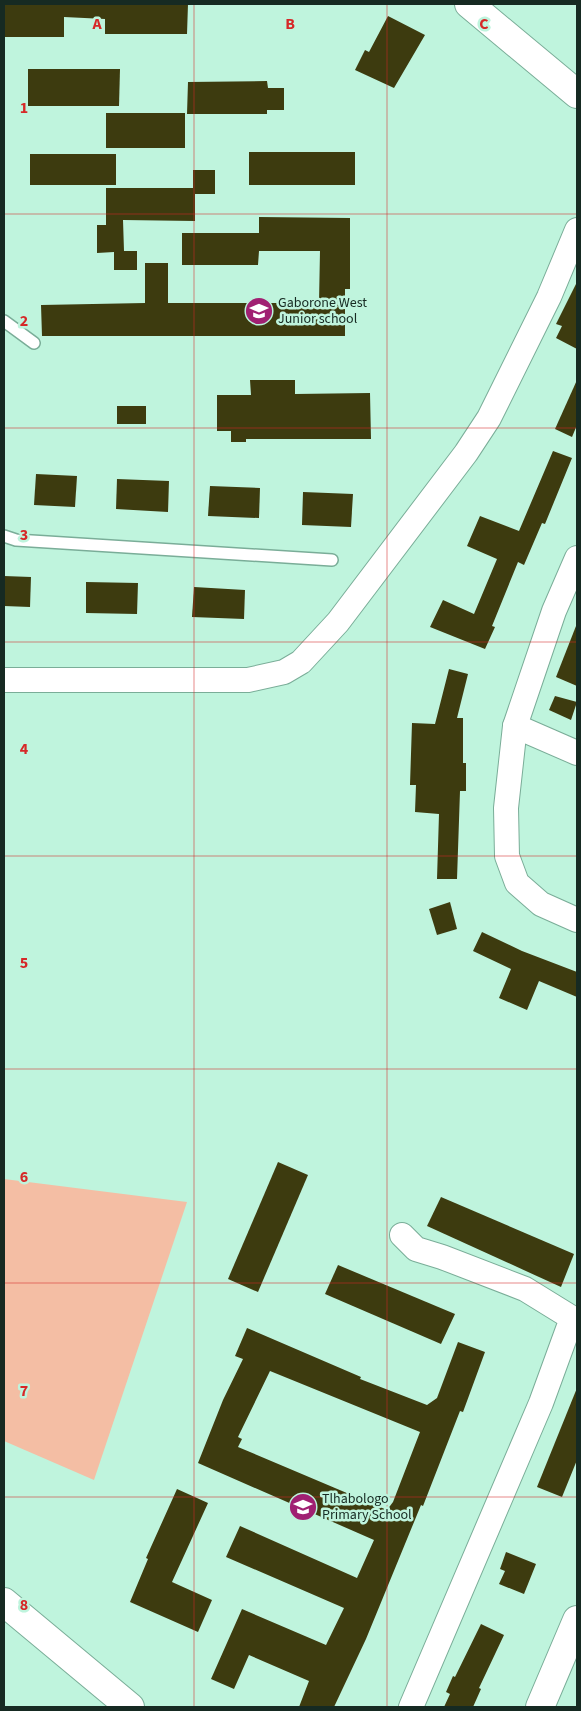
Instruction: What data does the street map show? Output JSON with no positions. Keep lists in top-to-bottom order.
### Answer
{
  "places": {
    "school or university": ["Gaborone West Junior school", "Tlhabologo Primary School"]
  },
  "grid": {
    "columns": ["A", "B", "C"],
    "rows": [
      "1",
      "2",
      "3",
      "4",
      "5",
      "6",
      "7",
      "8"
    ]
  }
}
